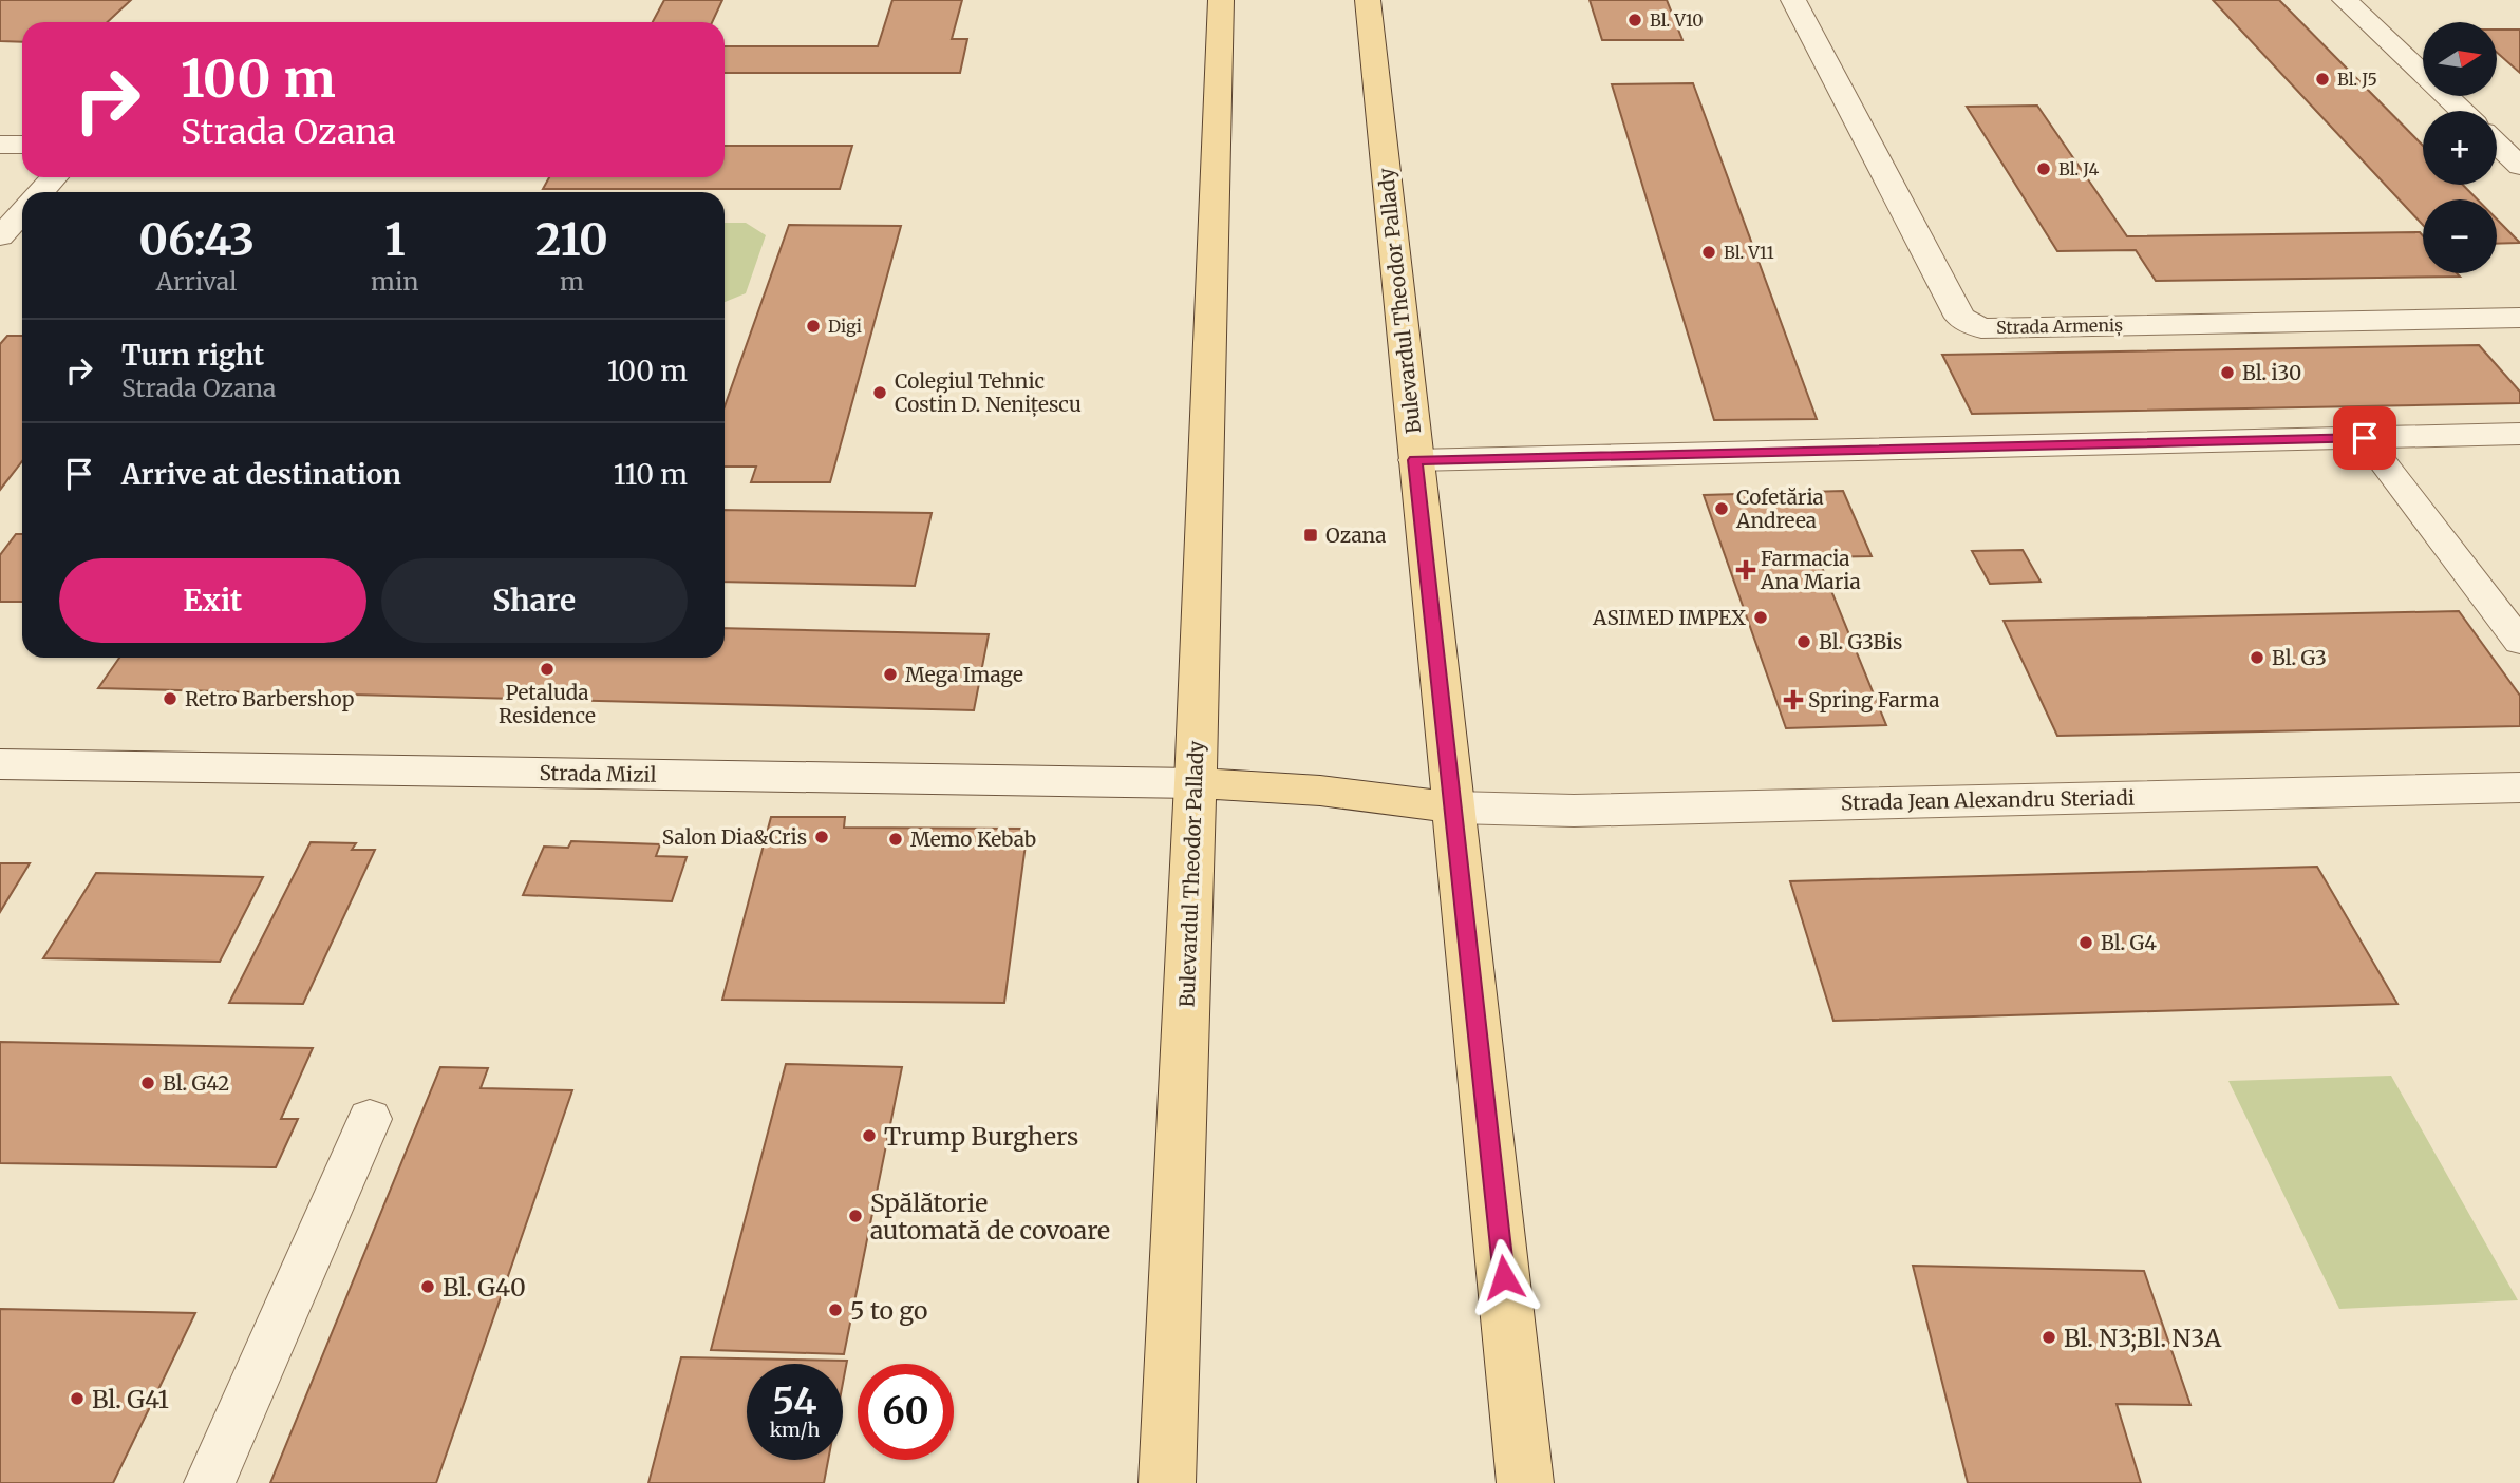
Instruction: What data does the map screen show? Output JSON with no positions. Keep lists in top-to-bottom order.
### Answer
{
  "streets": {
    "main road": ["Bulevardul Theodor Pallady"],
    "street": ["Strada Armeniș", "Strada Mizil", "Strada Jean Alexandru Steriadi"]
  },
  "crossings": [
    ["Bulevardul Theodor Pallady", "Strada Mizil"],
    ["Bulevardul Theodor Pallady", "Strada Jean Alexandru Steriadi"]
  ],
  "places": {
    "other": [
      "Bl. V10",
      "Bl. J5",
      "Bl. J4",
      "Bl. V11",
      "Digi",
      "Bl. i30",
      "Colegiul Tehnic Costin D. Nenițescu",
      "Cofetăria Andreea",
      "ASIMED IMPEX",
      "Bl. G3Bis",
      "Bl. G3",
      "Petaluda Residence",
      "Mega Image",
      "Retro Barbershop",
      "Salon Dia&Cris",
      "Memo Kebab",
      "Bl. G4",
      "Bl. G42",
      "Trump Burghers",
      "Spălătorie automată de covoare",
      "Bl. G40",
      "5 to go",
      "Bl. N3;Bl. N3A",
      "Bl. G41"
    ],
    "transit": ["Ozana"],
    "health": ["Farmacia Ana Maria", "Spring Farma"]
  },
  "north": "right",
  "page": {
    "map_buttons": ["+", "−"],
    "turn": ["100 m", "Strada Ozana"],
    "eta": [
      "06:43",
      "Arrival",
      "1",
      "min",
      "210",
      "m"
    ],
    "list": [
      {
        "name": "Turn right",
        "note": "Strada Ozana",
        "value": "100 m"
      },
      {
        "name": "Arrive at destination",
        "value": "110 m"
      }
    ],
    "buttons": ["Exit", "Share"],
    "speed": "54 km/h",
    "limit": "60"
  }
}
